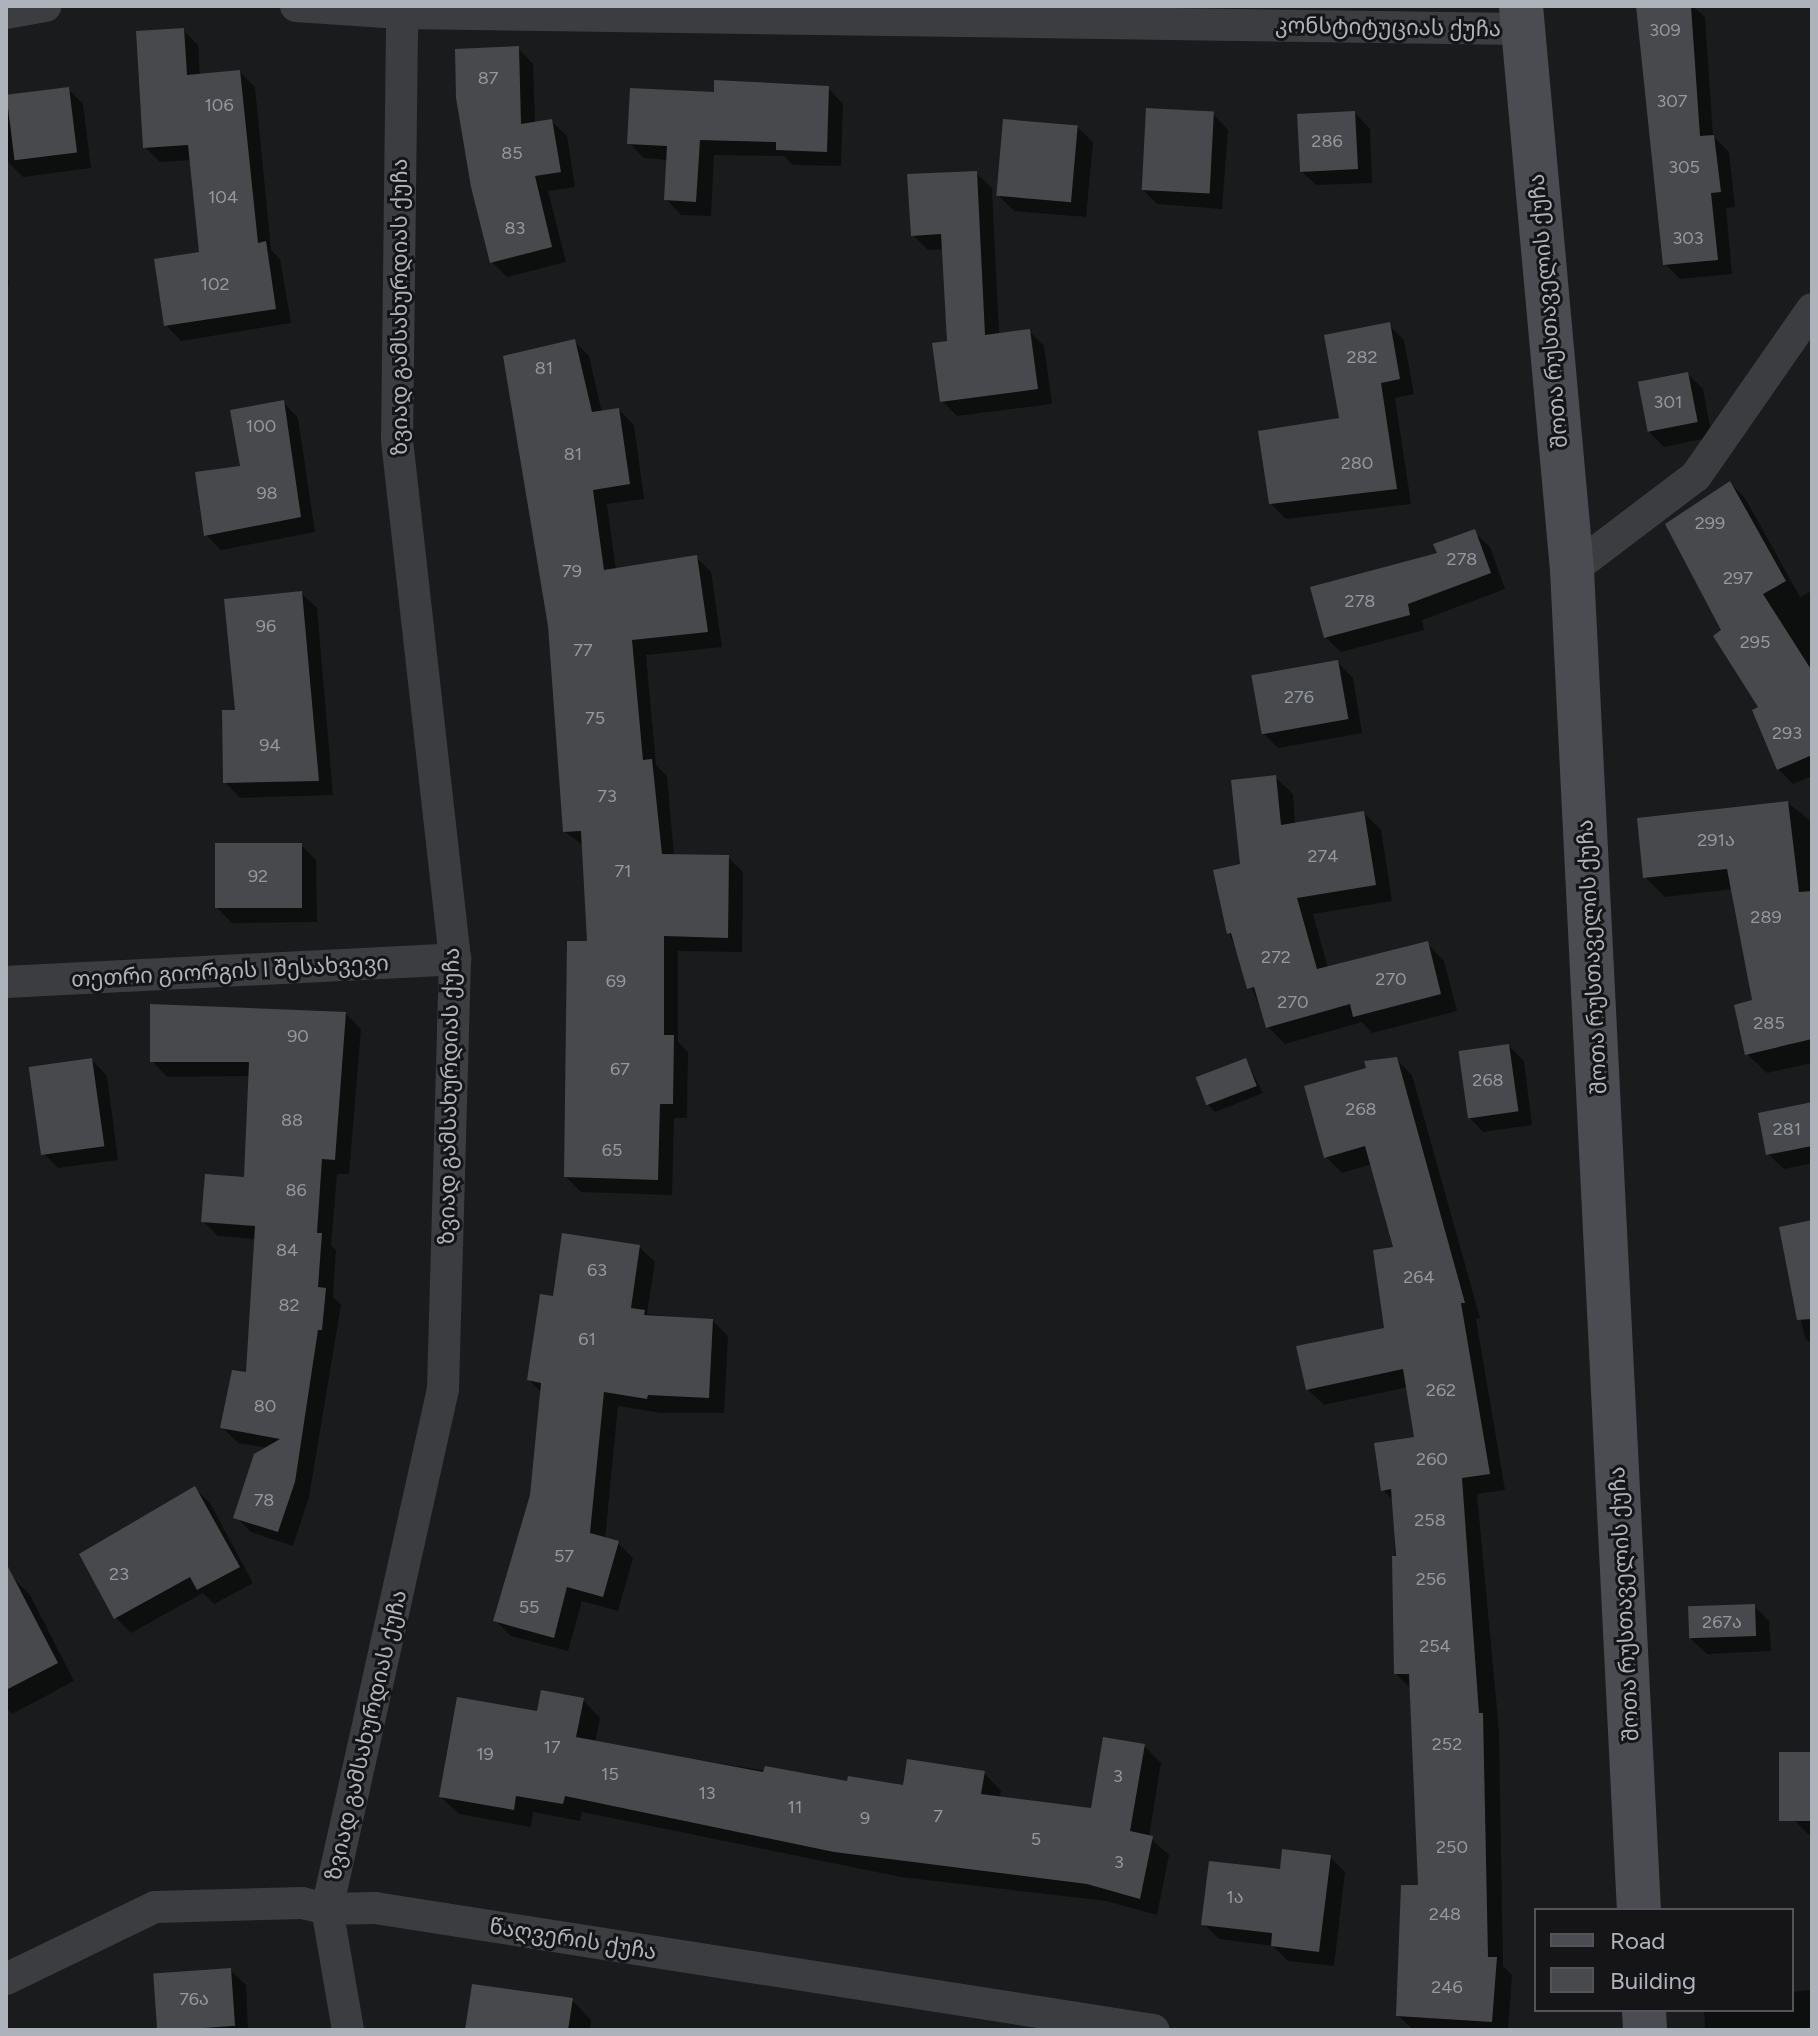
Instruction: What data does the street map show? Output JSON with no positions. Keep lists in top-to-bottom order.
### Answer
{
  "streets": {
    "main road": ["შოთა რუსთაველის ქუჩა"],
    "street": [
      "კონსტიტუციას ქუჩა",
      "ზვიად გამსახურდიას ქუჩა",
      "თეთრი გიორგის I შესახვევი",
      "წაღვერის ქუჩა"
    ]
  },
  "crossings": [
    ["კონსტიტუციას ქუჩა", "ზვიად გამსახურდიას ქუჩა"],
    ["კონსტიტუციას ქუჩა", "შოთა რუსთაველის ქუჩა"],
    ["ზვიად გამსახურდიას ქუჩა", "თეთრი გიორგის I შესახვევი"],
    ["ზვიად გამსახურდიას ქუჩა", "წაღვერის ქუჩა"]
  ],
  "house_numbers": [
    "309",
    "87",
    "307",
    "106",
    "286",
    "85",
    "305",
    "104",
    "83",
    "303",
    "102",
    "282",
    "81",
    "301",
    "100",
    "81",
    "280",
    "98",
    "299",
    "278",
    "79",
    "297",
    "278",
    "96",
    "295",
    "77",
    "276",
    "75",
    "293",
    "94",
    "73",
    "291ა",
    "274",
    "71",
    "92",
    "289",
    "272",
    "270",
    "69",
    "270",
    "285",
    "90",
    "67",
    "268",
    "268",
    "88",
    "281",
    "65",
    "86",
    "84",
    "63",
    "264",
    "82",
    "61",
    "262",
    "80",
    "260",
    "78",
    "258",
    "57",
    "23",
    "256",
    "55",
    "267ა",
    "254",
    "252",
    "17",
    "19",
    "15",
    "3",
    "13",
    "11",
    "7",
    "9",
    "5",
    "250",
    "3",
    "1ა",
    "248",
    "246",
    "76ა"
  ],
  "legend": ["Road", "Building"]
}
